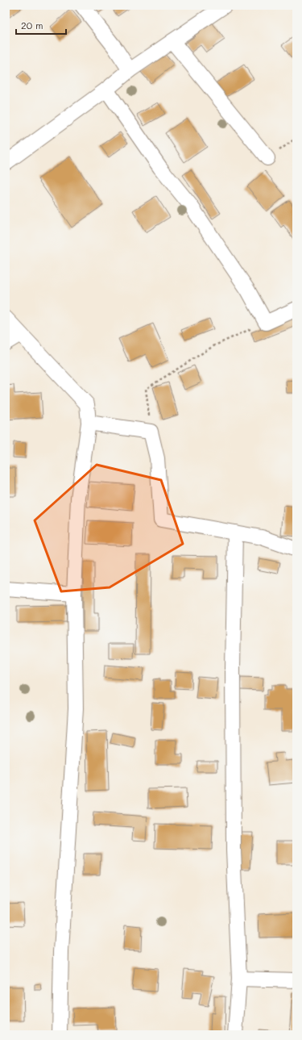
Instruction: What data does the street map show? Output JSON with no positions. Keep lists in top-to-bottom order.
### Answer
{
  "scale_bar": "20 m"
}
